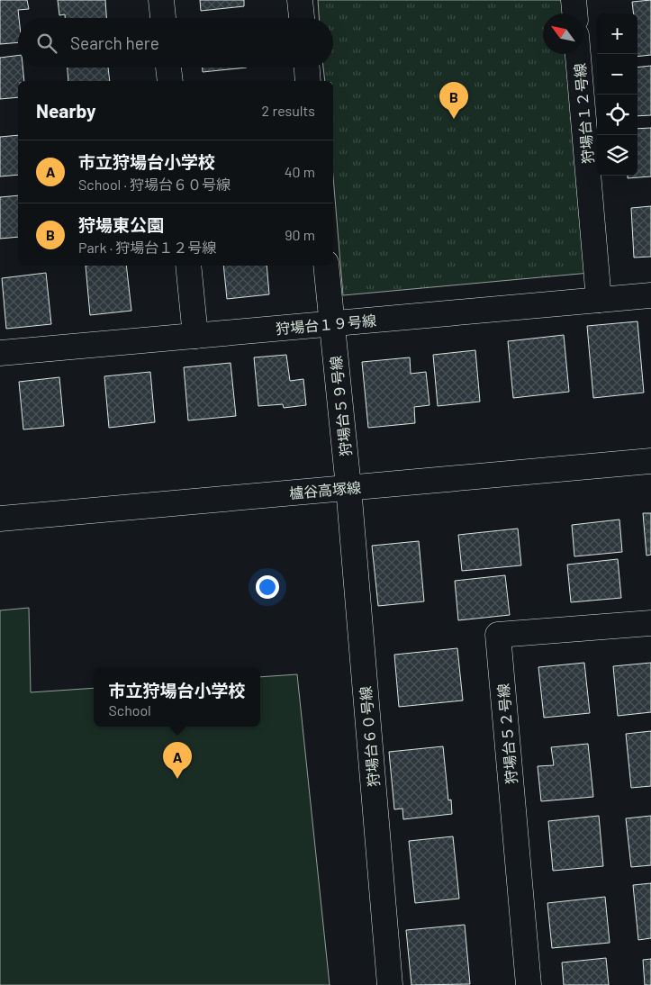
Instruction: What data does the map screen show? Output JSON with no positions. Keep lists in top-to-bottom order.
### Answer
{
  "streets": {
    "street": [
      "狩場台１２号線",
      "狩場台１９号線",
      "狩場台５９号線",
      "櫨谷高塚線",
      "狩場台５２号線",
      "狩場台６０号線"
    ]
  },
  "crossings": [
    ["狩場台１２号線", "狩場台１９号線"],
    ["狩場台１９号線", "狩場台５９号線"],
    ["狩場台５９号線", "櫨谷高塚線"],
    ["狩場台５９号線", "狩場台６０号線"],
    ["櫨谷高塚線", "狩場台６０号線"]
  ],
  "north": "top left",
  "page": {
    "map_buttons": ["+", "−"],
    "search": "Search here",
    "heading": ["Nearby", "2 results"],
    "pins": ["B", "A"],
    "list": [
      {
        "mark": "A",
        "name": "市立狩場台小学校",
        "note": "School · 狩場台６０号線",
        "value": "40 m"
      },
      {
        "mark": "B",
        "name": "狩場東公園",
        "note": "Park · 狩場台１２号線",
        "value": "90 m"
      }
    ],
    "popup": ["市立狩場台小学校", "School"]
  }
}
